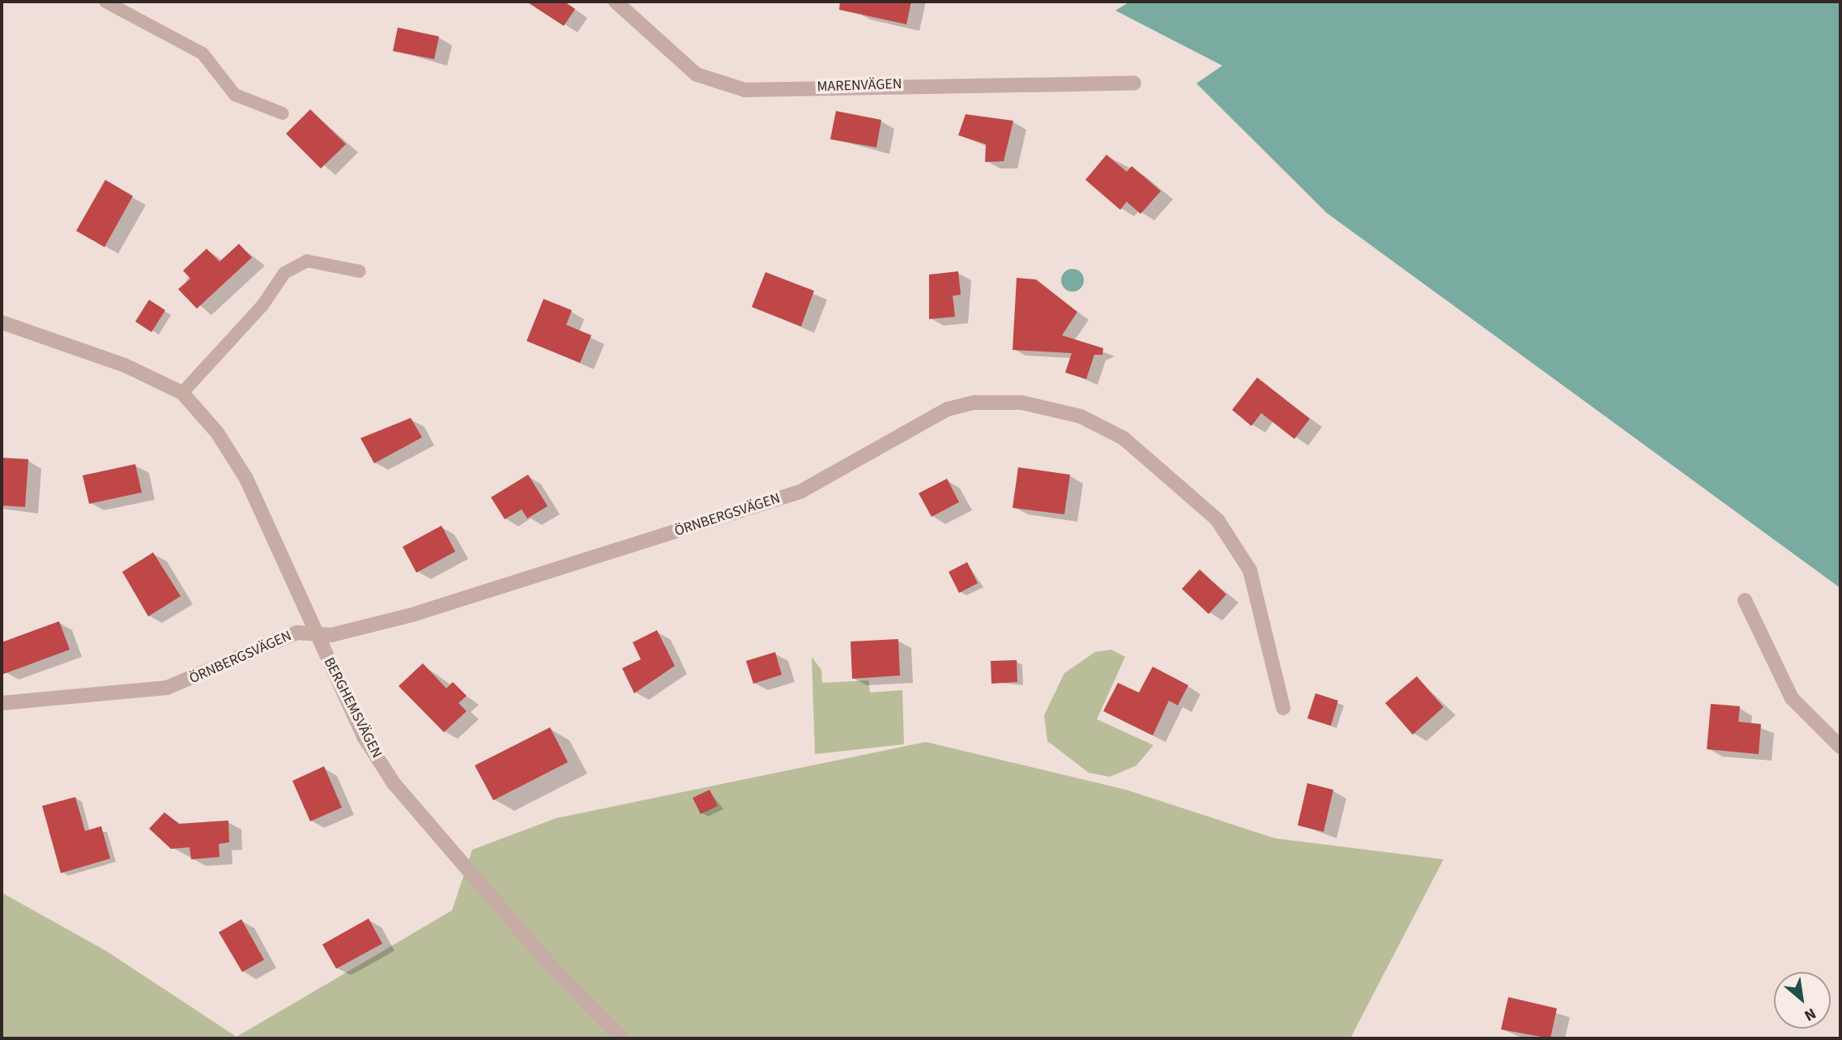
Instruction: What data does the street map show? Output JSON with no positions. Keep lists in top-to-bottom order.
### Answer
{
  "streets": {
    "street": ["MARENVÄGEN", "ÖRNBERGSVÄGEN", "BERGHEMSVÄGEN"]
  },
  "crossings": [
    ["ÖRNBERGSVÄGEN", "BERGHEMSVÄGEN"]
  ],
  "north": "bottom right"
}
